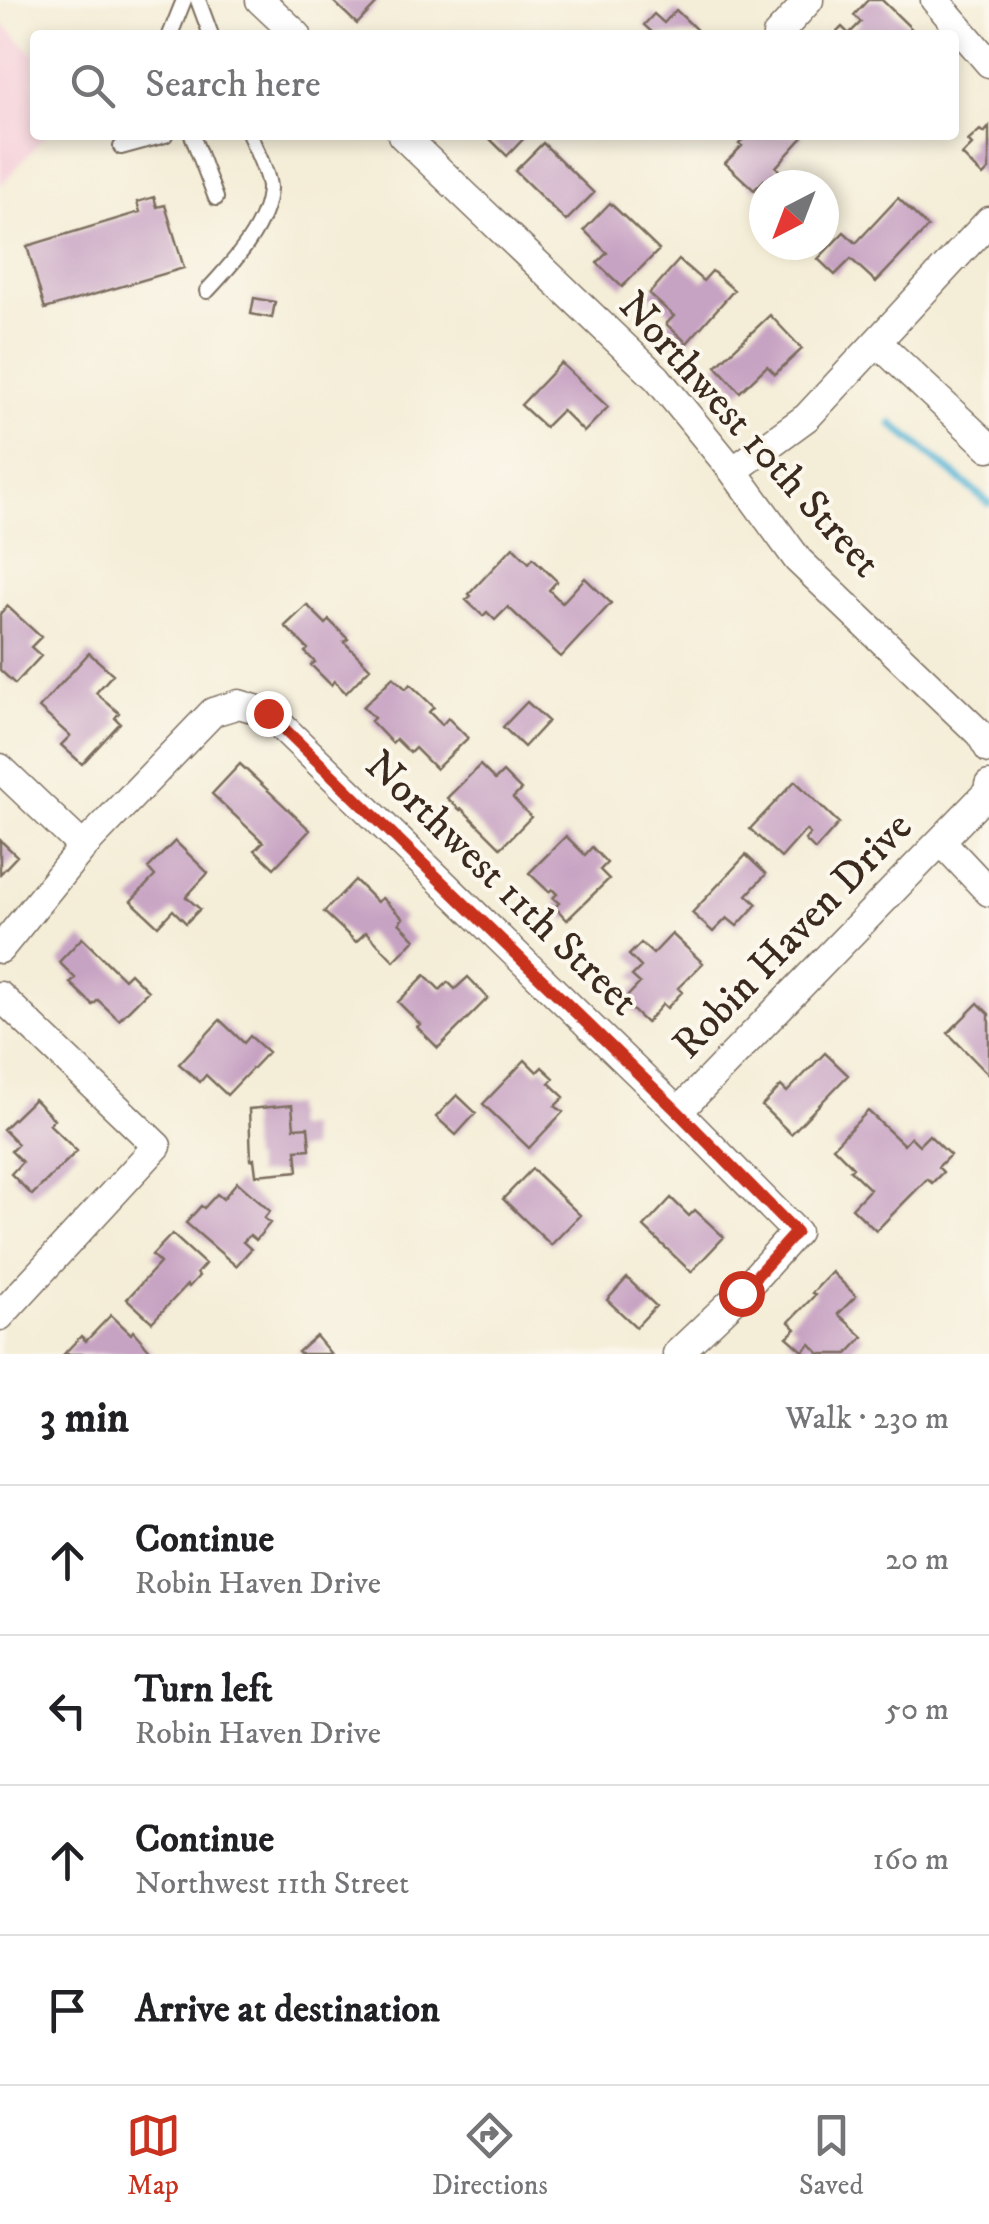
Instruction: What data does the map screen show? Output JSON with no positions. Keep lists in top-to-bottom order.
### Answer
{
  "streets": {
    "street": ["Northwest 10th Street", "Northwest 11th Street", "Robin Haven Drive"]
  },
  "crossings": [
    ["Northwest 11th Street", "Robin Haven Drive"]
  ],
  "north": "bottom left",
  "page": {
    "search": "Search here",
    "heading": ["3 min", "Walk · 230 m"],
    "list": [
      ["Continue", "Robin Haven Drive", "20 m"],
      ["Turn left", "Robin Haven Drive", "50 m"],
      ["Continue", "Northwest 11th Street", "160 m"],
      "Arrive at destination"
    ],
    "nav": ["Map", "Directions", "Saved"]
  }
}
